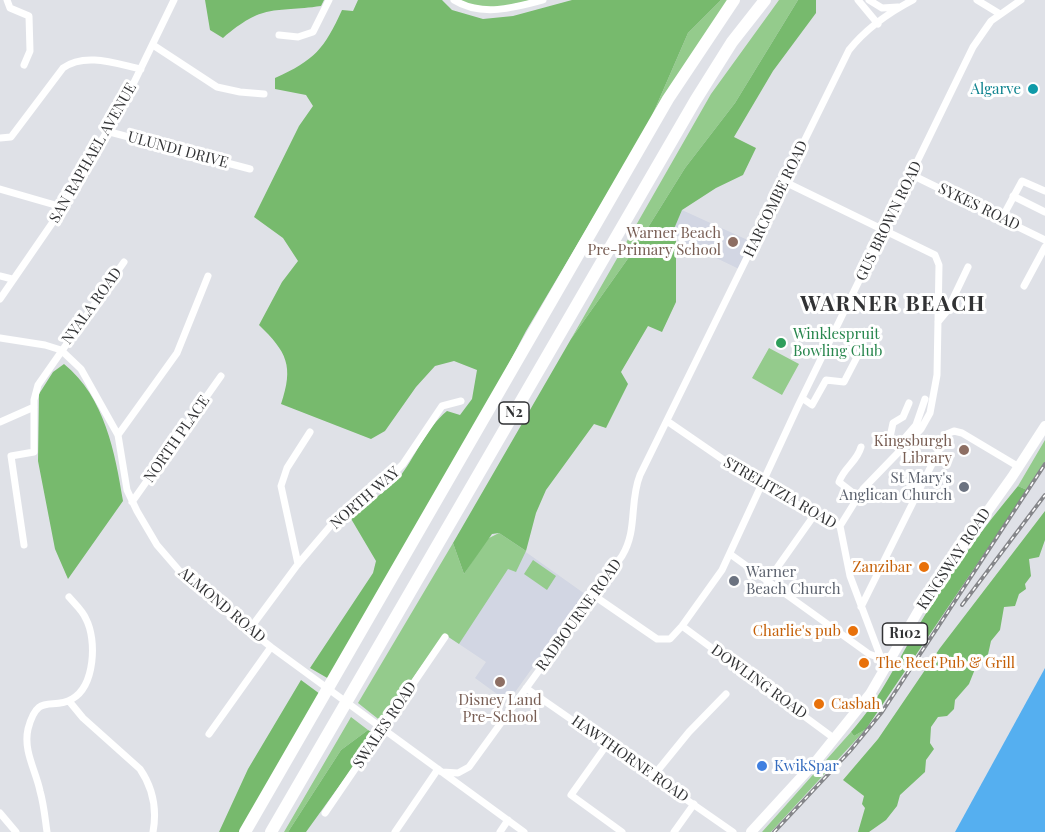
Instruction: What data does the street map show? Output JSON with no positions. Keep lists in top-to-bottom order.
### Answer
{
  "streets": {
    "highway": ["N2"],
    "main road": ["KINGSWAY ROAD", "R102"],
    "street": [
      "ULUNDI DRIVE",
      "SAN RAPHAEL AVENUE",
      "HARCOMBE ROAD",
      "SYKES ROAD",
      "GUS BROWN ROAD",
      "NYALA ROAD",
      "NORTH PLACE",
      "STRELITZIA ROAD",
      "NORTH WAY",
      "ALMOND ROAD",
      "RADBOURNE ROAD",
      "DOWLING ROAD",
      "SWALES ROAD",
      "HAWTHORNE ROAD"
    ]
  },
  "crossings": [
    ["ULUNDI DRIVE", "SAN RAPHAEL AVENUE"],
    ["HARCOMBE ROAD", "STRELITZIA ROAD"],
    ["HARCOMBE ROAD", "RADBOURNE ROAD"],
    ["SYKES ROAD", "GUS BROWN ROAD"],
    ["GUS BROWN ROAD", "STRELITZIA ROAD"],
    ["GUS BROWN ROAD", "RADBOURNE ROAD"],
    ["GUS BROWN ROAD", "DOWLING ROAD"],
    ["NYALA ROAD", "ALMOND ROAD"],
    ["NORTH PLACE", "ALMOND ROAD"],
    ["STRELITZIA ROAD", "KINGSWAY ROAD"],
    ["STRELITZIA ROAD", "RADBOURNE ROAD"],
    ["NORTH WAY", "ALMOND ROAD"],
    ["KINGSWAY ROAD", "DOWLING ROAD"],
    ["ALMOND ROAD", "SWALES ROAD"],
    ["RADBOURNE ROAD", "HAWTHORNE ROAD"]
  ],
  "districts": ["WARNER BEACH"],
  "places": [
    "Algarve",
    "Warner Beach Pre-Primary School",
    "Winklespruit Bowling Club",
    "Kingsburgh Library",
    "St Mary's Anglican Church",
    "Zanzibar",
    "Warner Beach Church",
    "Charlie's pub",
    "The Reef Pub & Grill",
    "Disney Land Pre-School",
    "Casbah",
    "KwikSpar"
  ]
}
